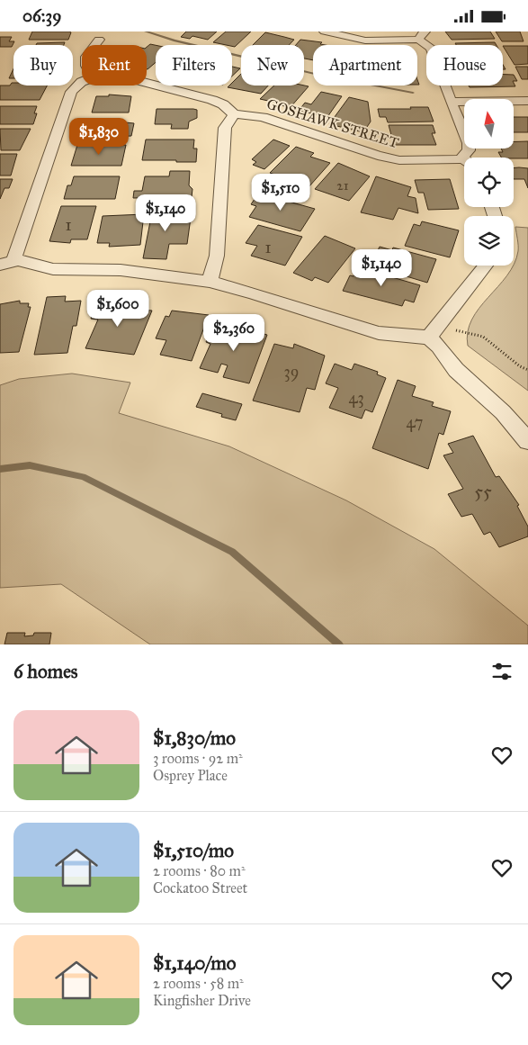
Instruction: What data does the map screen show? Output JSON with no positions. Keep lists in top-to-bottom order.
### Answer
{
  "streets": {
    "street": ["GOSHAWK STREET"]
  },
  "house_numbers": [
    "21",
    "1",
    "1",
    "39",
    "43",
    "47",
    "55"
  ],
  "north": "top",
  "page": {
    "status": "06:39",
    "chip": [
      "Buy",
      "Rent",
      "Filters",
      "New",
      "Apartment",
      "House"
    ],
    "price": [
      "$1,830",
      "$1,510",
      "$1,140",
      "$1,140",
      "$1,600",
      "$2,360"
    ],
    "heading": "6 homes",
    "list": [
      {
        "name": "$1,830/mo",
        "note": "3 rooms · 92 m² · Osprey Place"
      },
      {
        "name": "$1,510/mo",
        "note": "2 rooms · 80 m² · Cockatoo Street"
      },
      {
        "name": "$1,140/mo",
        "note": "2 rooms · 58 m² · Kingfisher Drive"
      }
    ]
  }
}
